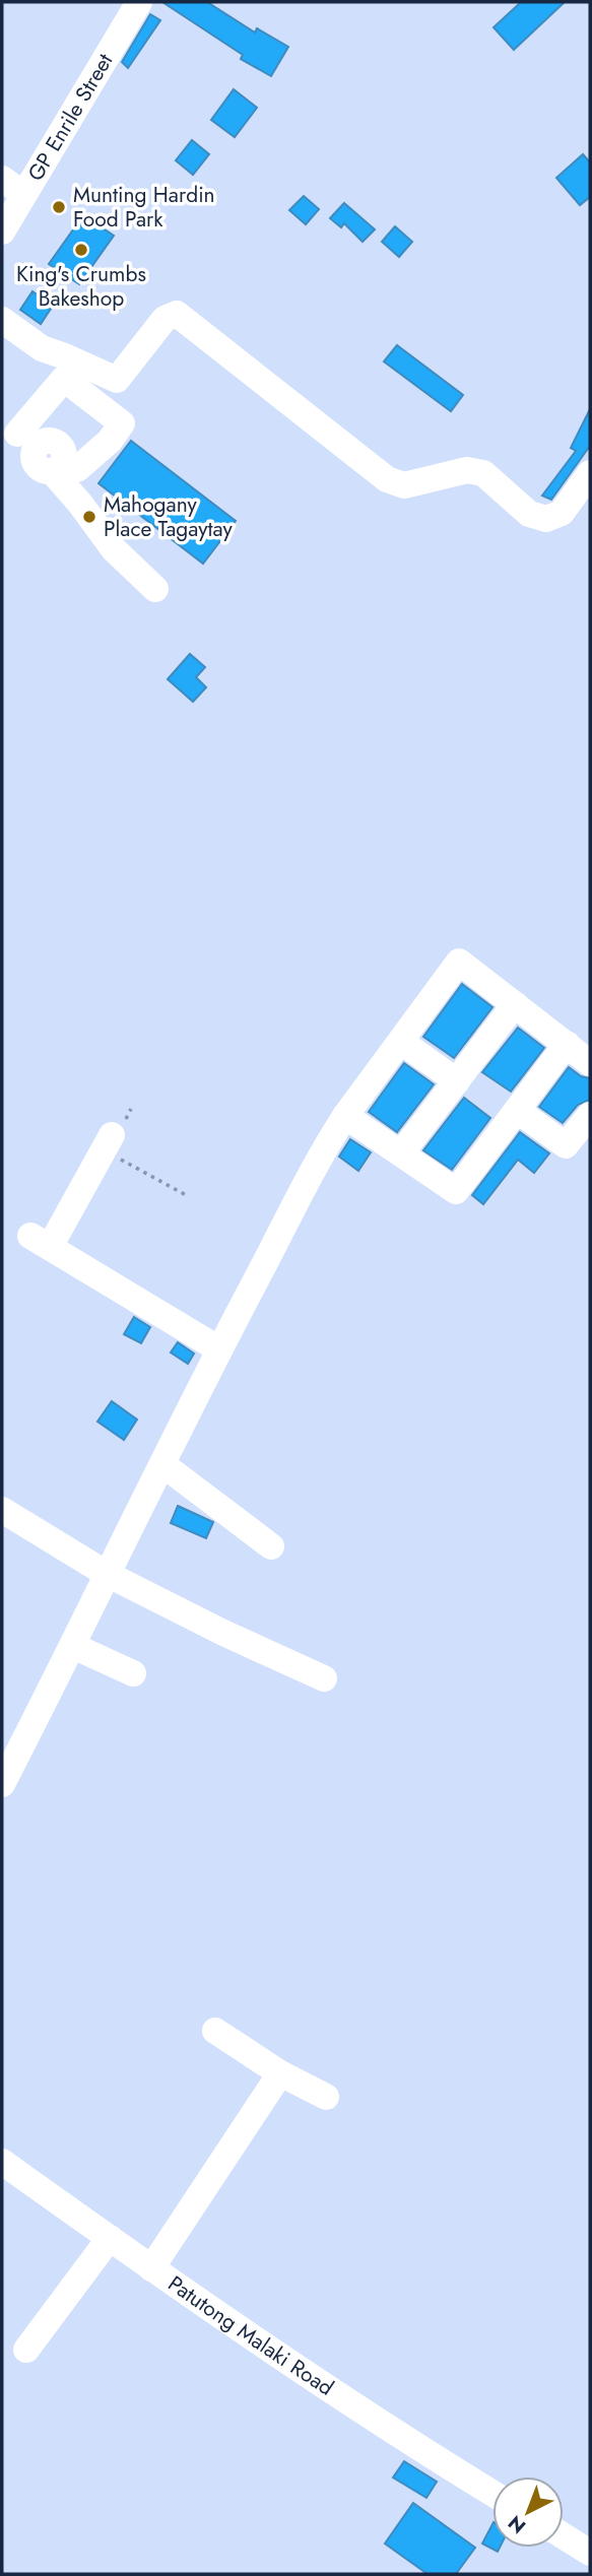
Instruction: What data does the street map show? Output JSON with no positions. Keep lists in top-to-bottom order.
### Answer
{
  "streets": {
    "street": ["GP Enrile Street", "Patutong Malaki Road"]
  },
  "places": ["Munting Hardin Food Park", "King's Crumbs Bakeshop", "Mahogany Place Tagaytay"],
  "north": "bottom left"
}
